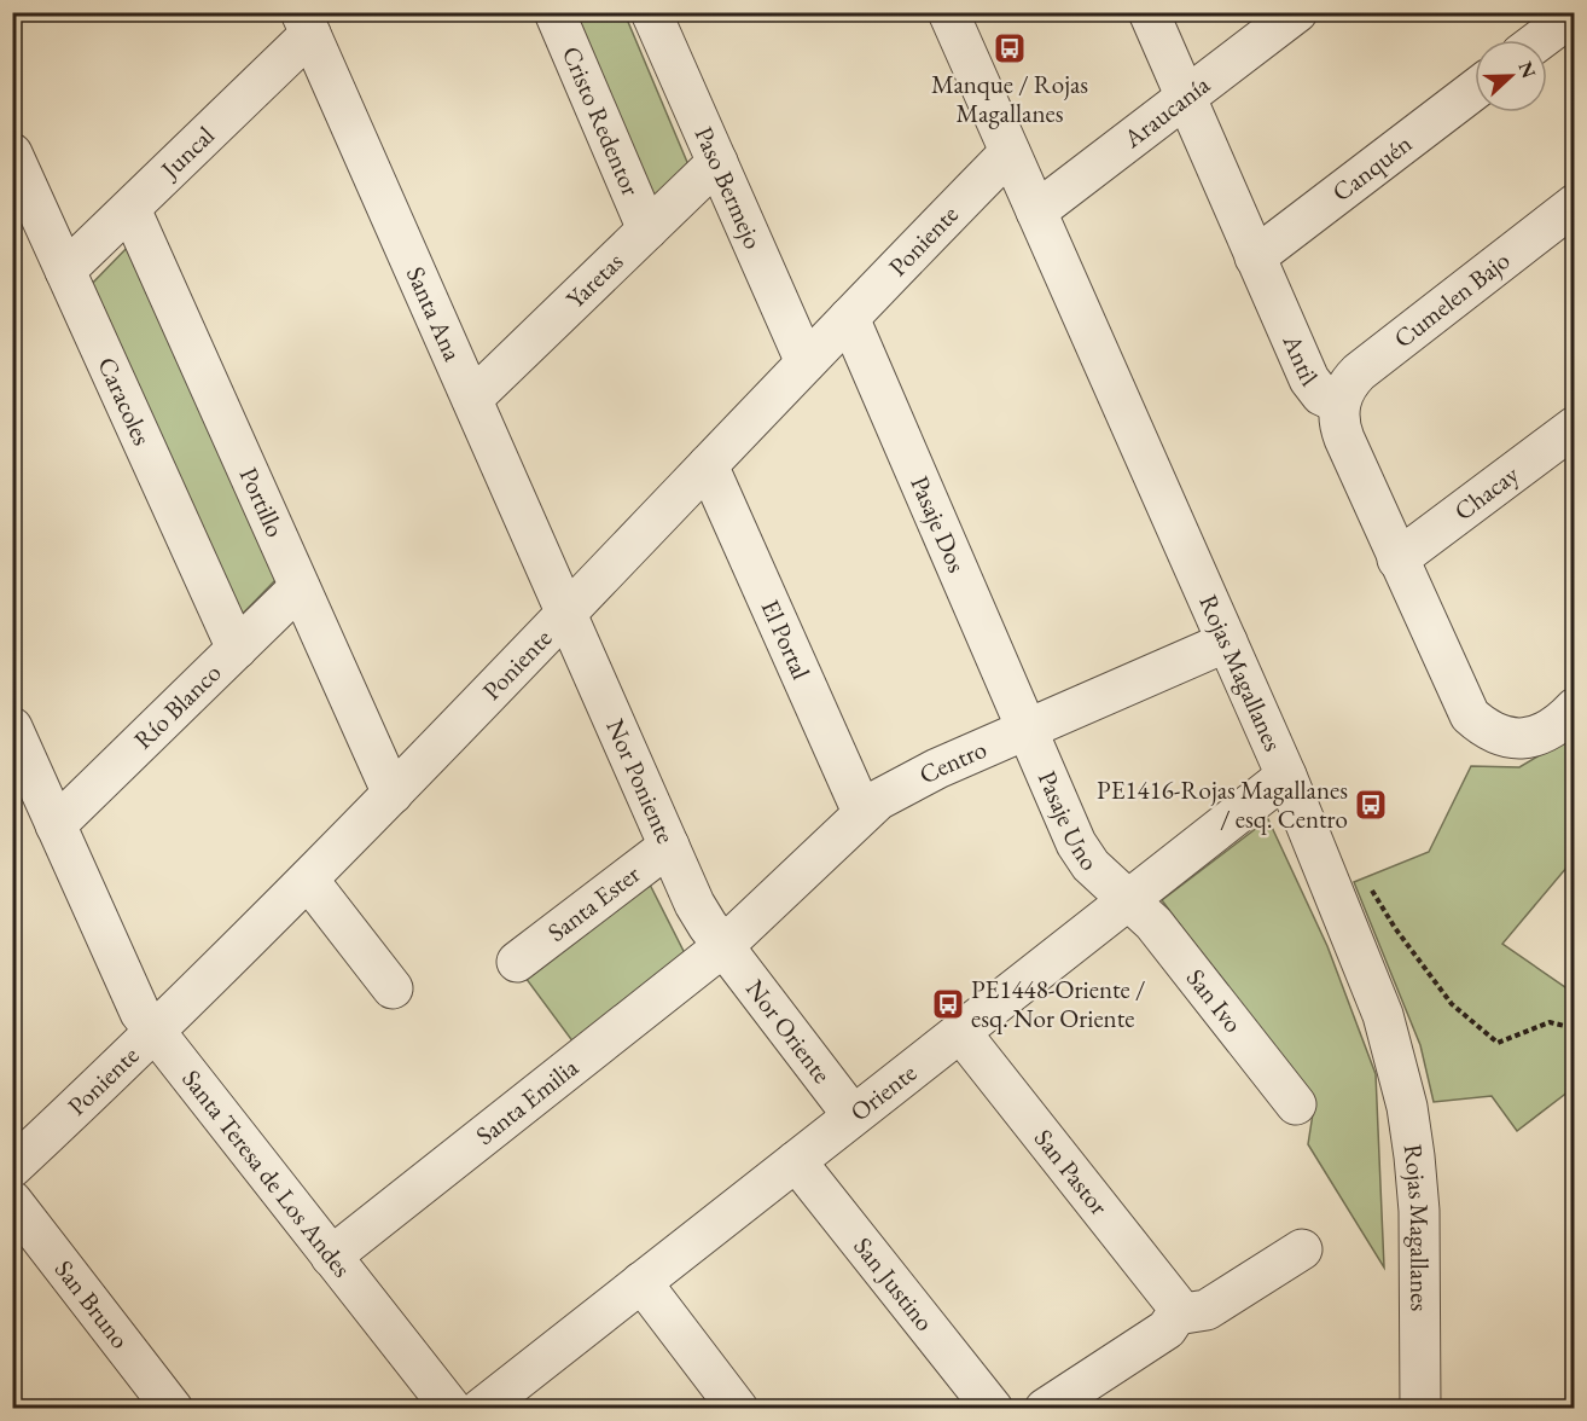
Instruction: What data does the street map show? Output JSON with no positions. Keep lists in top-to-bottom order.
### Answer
{
  "streets": {
    "street": [
      "Araucanía",
      "Cristo Redentor",
      "Juncal",
      "Canquén",
      "Paso Bermejo",
      "Poniente",
      "Yaretas",
      "Cumelen Bajo",
      "Santa Ana",
      "Antil",
      "Caracoles",
      "Chacay",
      "Portillo",
      "Pasaje Dos",
      "El Portal",
      "Rojas Magallanes",
      "Río Blanco",
      "Centro",
      "Nor Poniente",
      "Pasaje Uno",
      "Santa Ester",
      "San Ivo",
      "Nor Oriente",
      "Oriente",
      "Santa Emilia",
      "San Pastor",
      "Santa Teresa de Los Andes",
      "San Justino",
      "San Bruno"
    ]
  },
  "crossings": [
    ["Araucanía", "Antil"],
    ["Araucanía", "Rojas Magallanes"],
    ["Cristo Redentor", "Yaretas"],
    ["Juncal", "Santa Ana"],
    ["Juncal", "Caracoles"],
    ["Juncal", "Portillo"],
    ["Canquén", "Antil"],
    ["Paso Bermejo", "Poniente"],
    ["Paso Bermejo", "Yaretas"],
    ["Poniente", "Santa Ana"],
    ["Poniente", "Portillo"],
    ["Poniente", "Pasaje Dos"],
    ["Poniente", "El Portal"],
    ["Poniente", "Rojas Magallanes"],
    ["Poniente", "Nor Poniente"],
    ["Poniente", "Santa Teresa de Los Andes"],
    ["Yaretas", "Santa Ana"],
    ["Cumelen Bajo", "Antil"],
    ["Santa Ana", "Nor Poniente"],
    ["Antil", "Chacay"],
    ["Caracoles", "Río Blanco"],
    ["Portillo", "Río Blanco"],
    ["Pasaje Dos", "Centro"],
    ["Pasaje Dos", "Pasaje Uno"],
    ["El Portal", "Centro"],
    ["Rojas Magallanes", "Centro"],
    ["Rojas Magallanes", "Oriente"],
    ["Río Blanco", "Santa Teresa de Los Andes"],
    ["Centro", "Nor Poniente"],
    ["Centro", "Pasaje Uno"],
    ["Centro", "Nor Oriente"],
    ["Centro", "Santa Emilia"],
    ["Nor Poniente", "Santa Ester"],
    ["Nor Poniente", "Nor Oriente"],
    ["Nor Poniente", "Santa Emilia"],
    ["Pasaje Uno", "San Ivo"],
    ["Pasaje Uno", "Oriente"],
    ["San Ivo", "Oriente"],
    ["Nor Oriente", "Oriente"],
    ["Nor Oriente", "Santa Emilia"],
    ["Oriente", "San Pastor"],
    ["Oriente", "San Justino"],
    ["Santa Emilia", "Santa Teresa de Los Andes"]
  ],
  "places": {
    "bus stop": ["Manque / Rojas Magallanes", "PE1416-Rojas Magallanes / esq. Centro", "PE1448-Oriente / esq. Nor Oriente"]
  },
  "north": "right"
}
